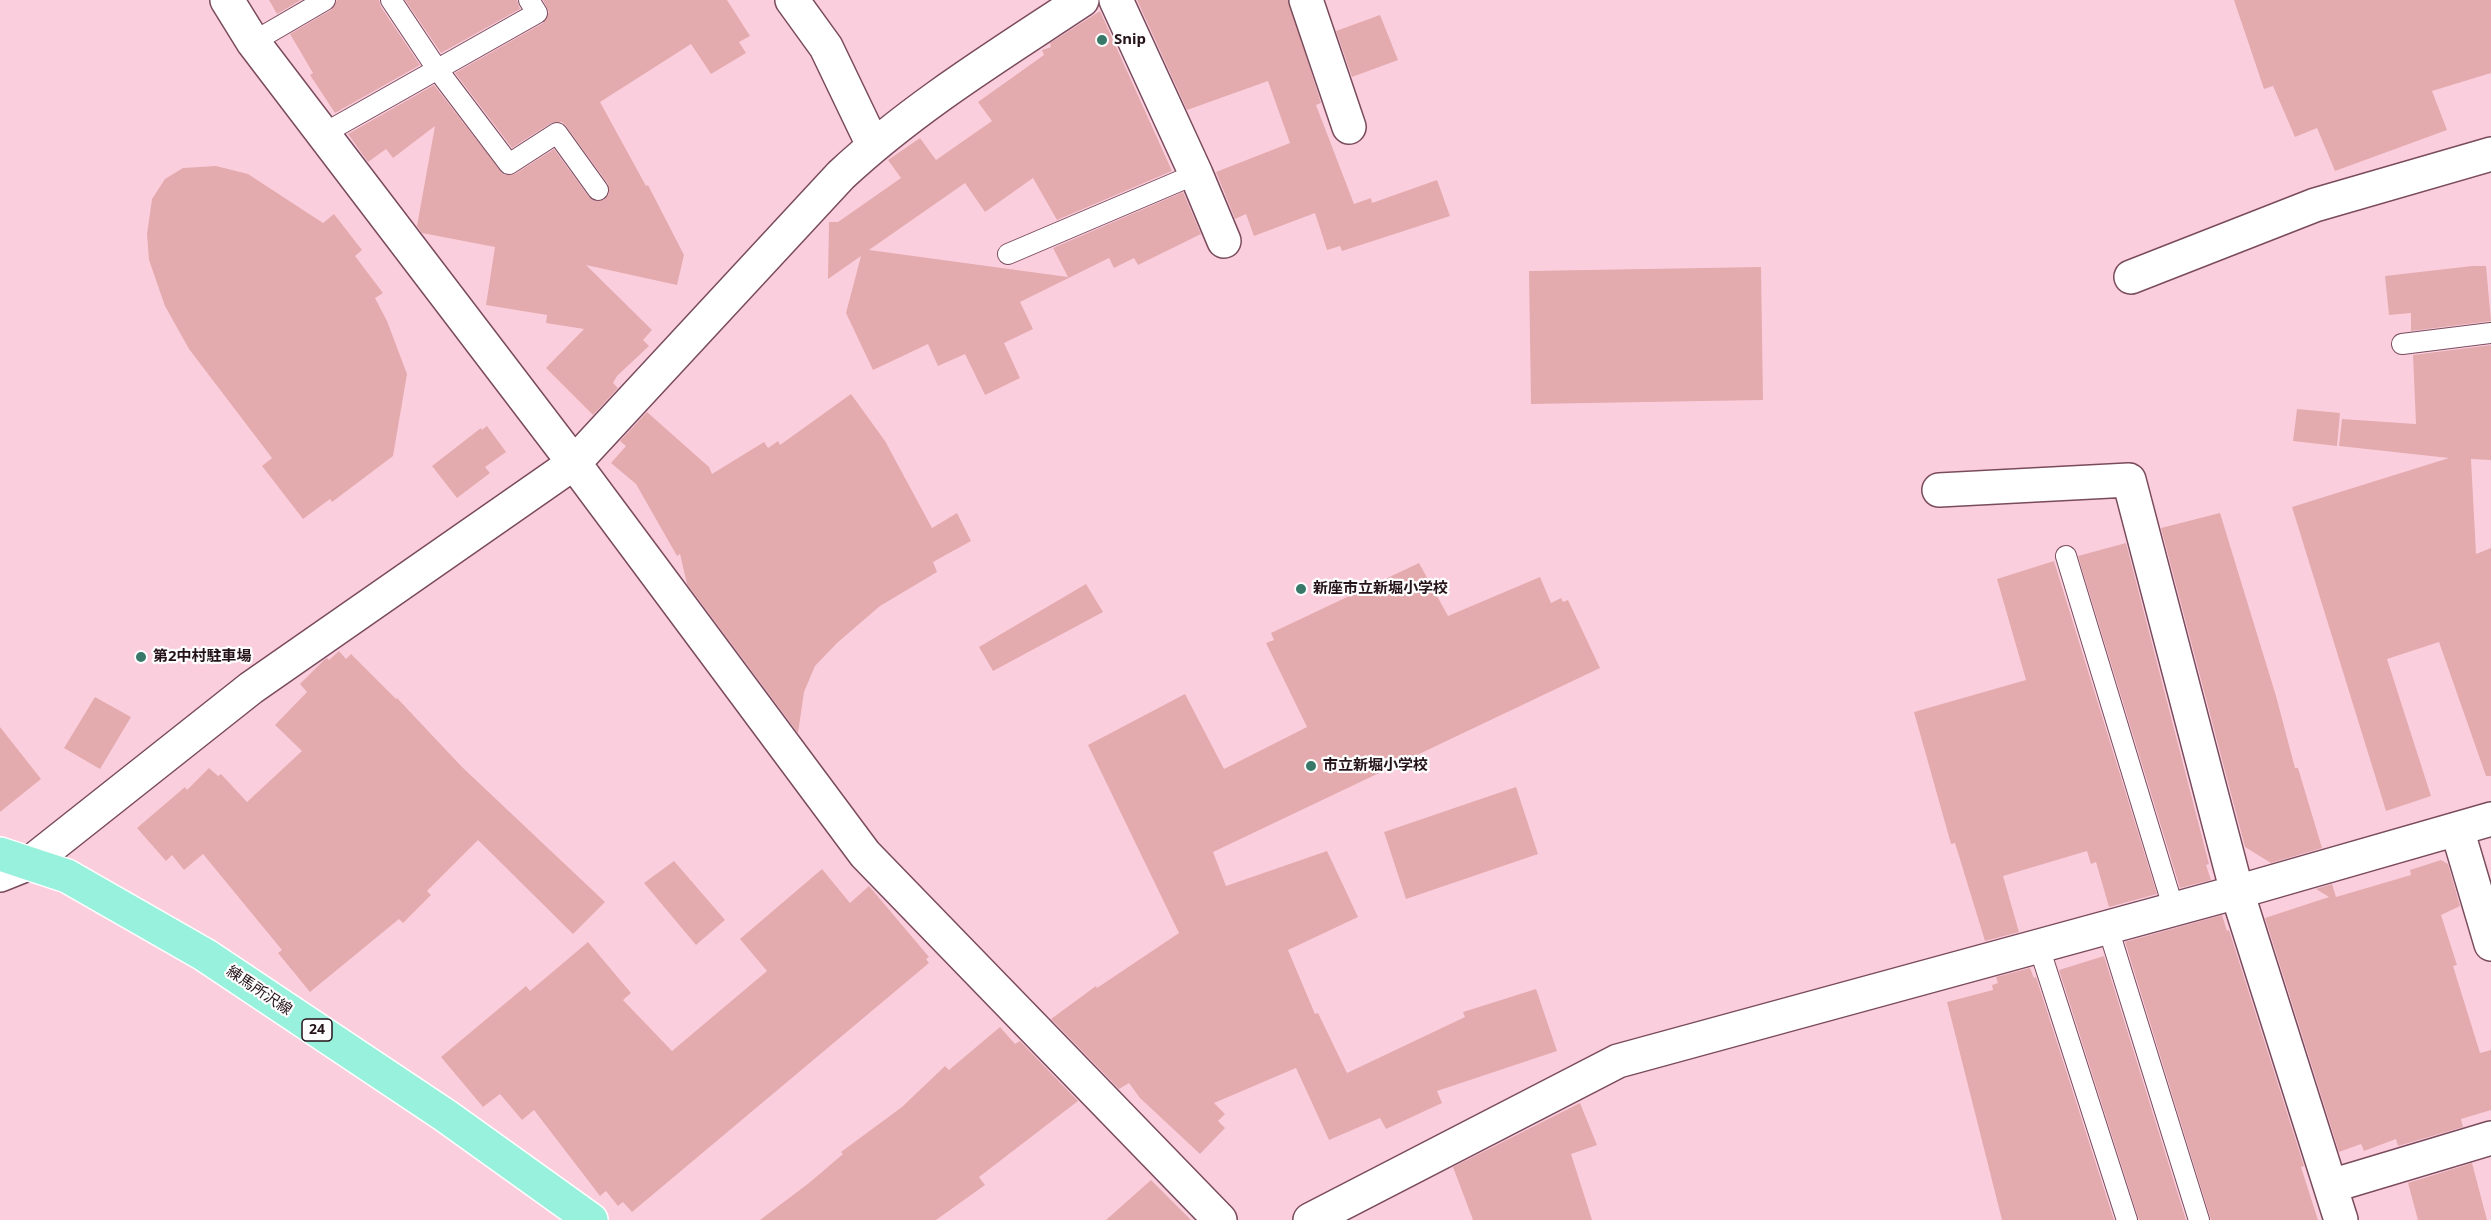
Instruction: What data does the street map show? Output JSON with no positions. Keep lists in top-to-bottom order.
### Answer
{
  "streets": {
    "main road": ["練馬所沢線", "24"]
  },
  "places": [
    "Snip",
    "新座市立新堀小学校",
    "第2中村駐車場",
    "市立新堀小学校"
  ]
}
